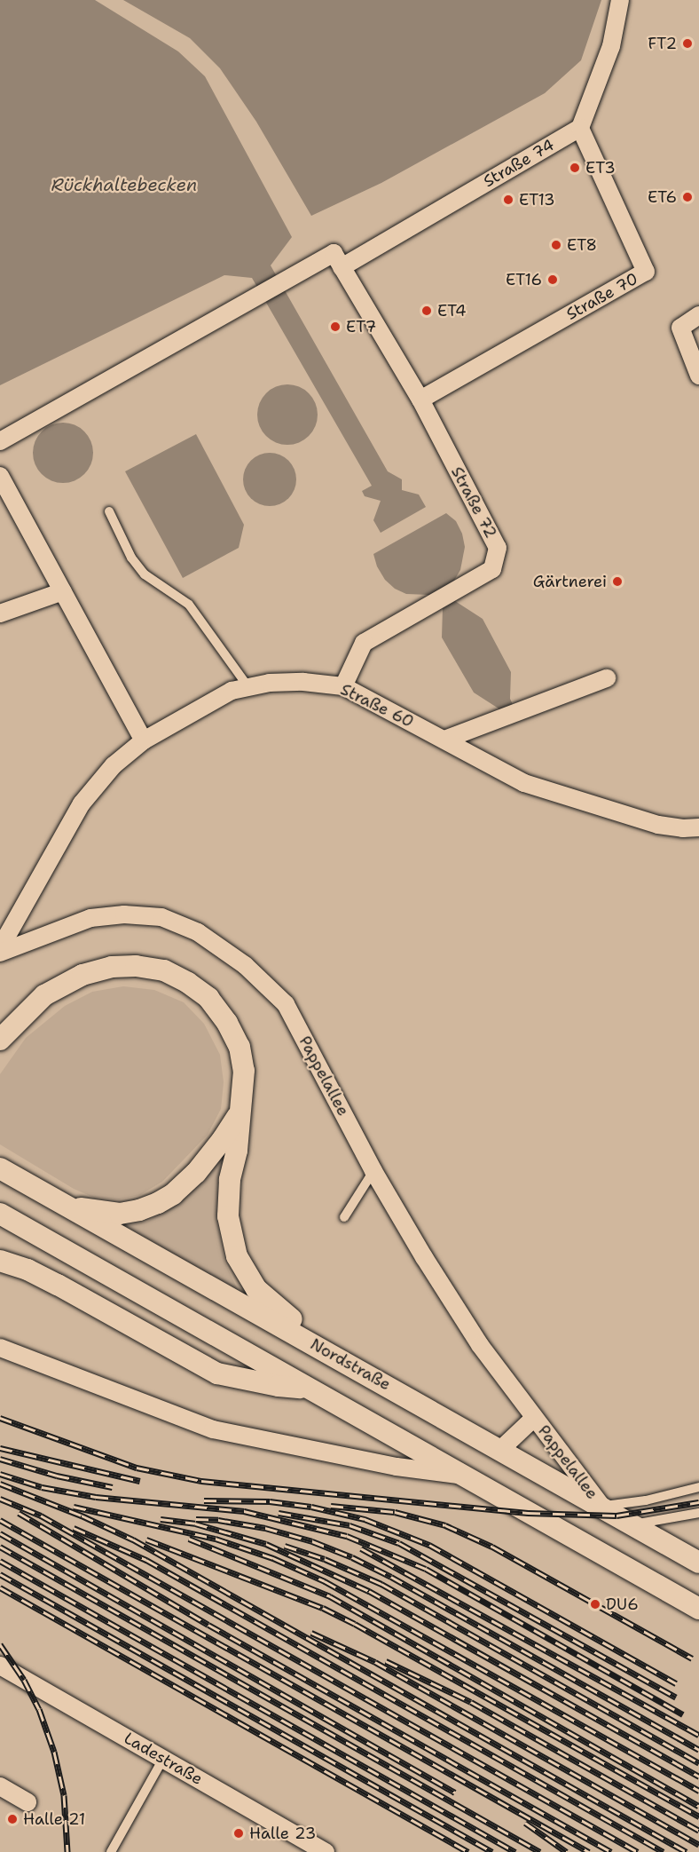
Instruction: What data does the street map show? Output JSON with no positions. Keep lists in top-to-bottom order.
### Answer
{
  "streets": {
    "street": [
      "Straße 74",
      "Straße 70",
      "Straße 72",
      "Straße 60",
      "Pappelallee",
      "Nordstraße",
      "Ladestraße"
    ]
  },
  "crossings": [
    ["Straße 74", "Straße 70"],
    ["Straße 74", "Straße 72"],
    ["Straße 70", "Straße 72"],
    ["Straße 72", "Straße 60"],
    ["Straße 60", "Pappelallee"],
    ["Pappelallee", "Nordstraße"]
  ],
  "water": ["Rückhaltebecken"],
  "places": [
    "FT2",
    "ET3",
    "ET6",
    "ET13",
    "ET8",
    "ET16",
    "ET4",
    "ET7",
    "Gärtnerei",
    "DU6",
    "Halle 21",
    "Halle 23"
  ]
}
